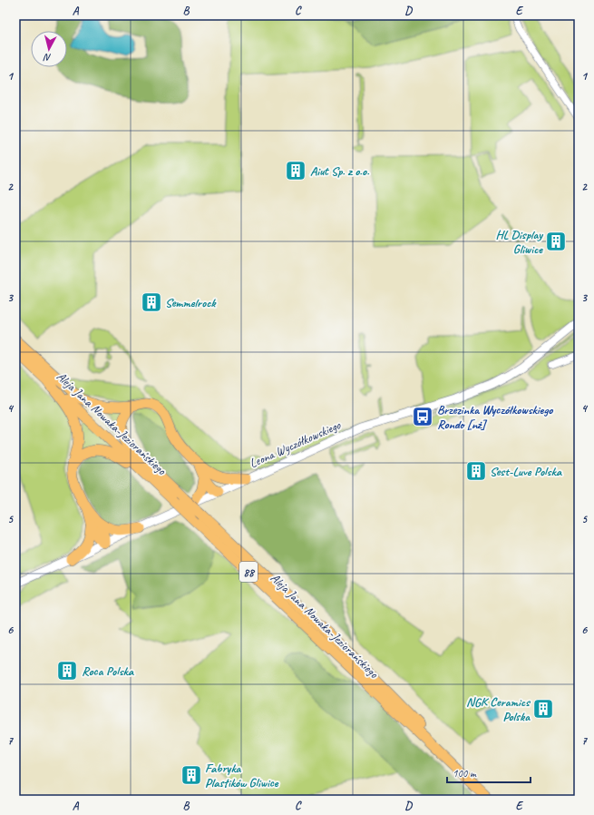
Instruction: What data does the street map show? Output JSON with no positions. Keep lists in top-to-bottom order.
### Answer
{
  "streets": {
    "main road": ["Aleja Jana Nowaka-Jeziorańskiego", "88"],
    "street": ["Leona Wyczółkowskiego"]
  },
  "places": {
    "building": [
      "Aiut Sp. z o.o.",
      "HL Display Gliwice",
      "Semmelrock",
      "Sest-Luve Polska",
      "Roca Polska",
      "NGK Ceramics Polska",
      "Fabryka Plastików Gliwice"
    ],
    "bus stop": ["Brzezinka Wyczółkowskiego Rondo [nż]"]
  },
  "scale_bar": "100 m",
  "north": "bottom",
  "grid": {
    "columns": [
      "A",
      "B",
      "C",
      "D",
      "E"
    ],
    "rows": [
      "1",
      "2",
      "3",
      "4",
      "5",
      "6",
      "7"
    ]
  }
}
